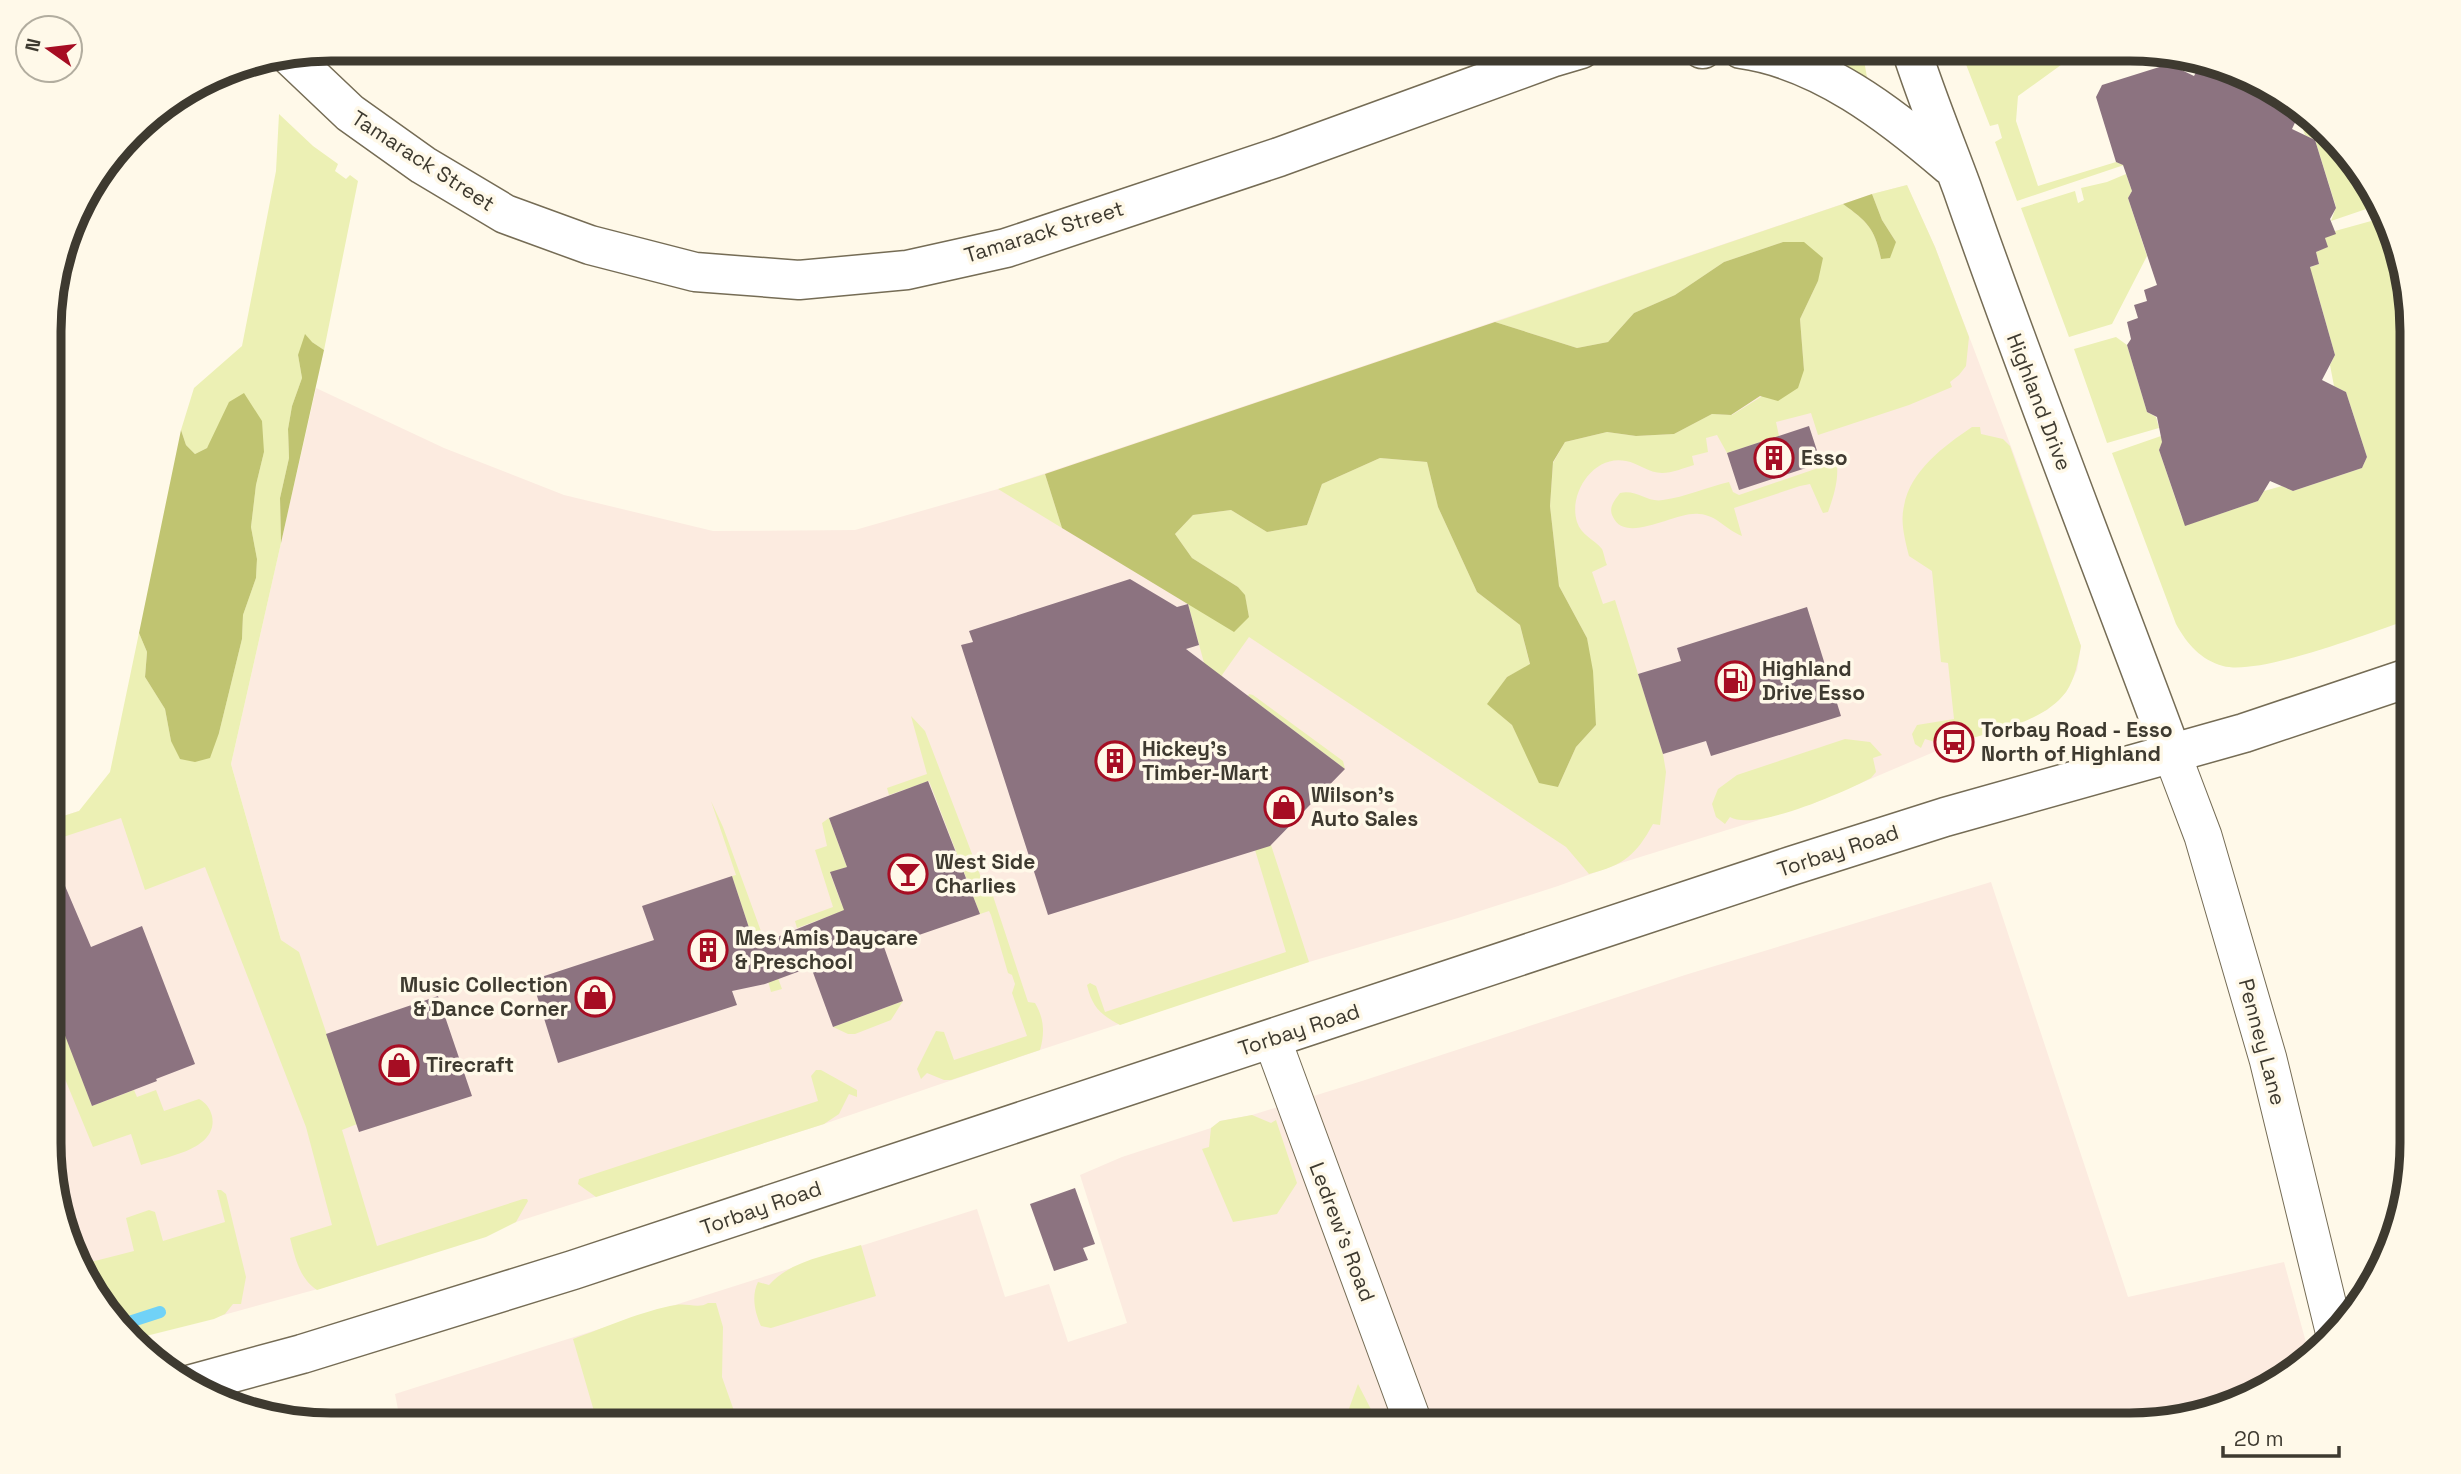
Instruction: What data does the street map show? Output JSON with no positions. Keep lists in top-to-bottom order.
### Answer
{
  "streets": {
    "street": [
      "Tamarack Street",
      "Highland Drive",
      "Torbay Road",
      "Penney Lane",
      "Ledrew's Road"
    ]
  },
  "crossings": [
    ["Highland Drive", "Torbay Road"],
    ["Highland Drive", "Penney Lane"],
    ["Torbay Road", "Penney Lane"],
    ["Torbay Road", "Ledrew's Road"]
  ],
  "places": {
    "building": ["Esso", "Hickey's Timber-Mart", "Mes Amis Daycare & Preschool"],
    "fuel station": ["Highland Drive Esso"],
    "bus stop": ["Torbay Road - Esso North of Highland"],
    "shop": ["Wilson's Auto Sales", "Music Collection & Dance Corner", "Tirecraft"],
    "bar": ["West Side Charlies"]
  },
  "scale_bar": "20 m",
  "north": "left"
}
